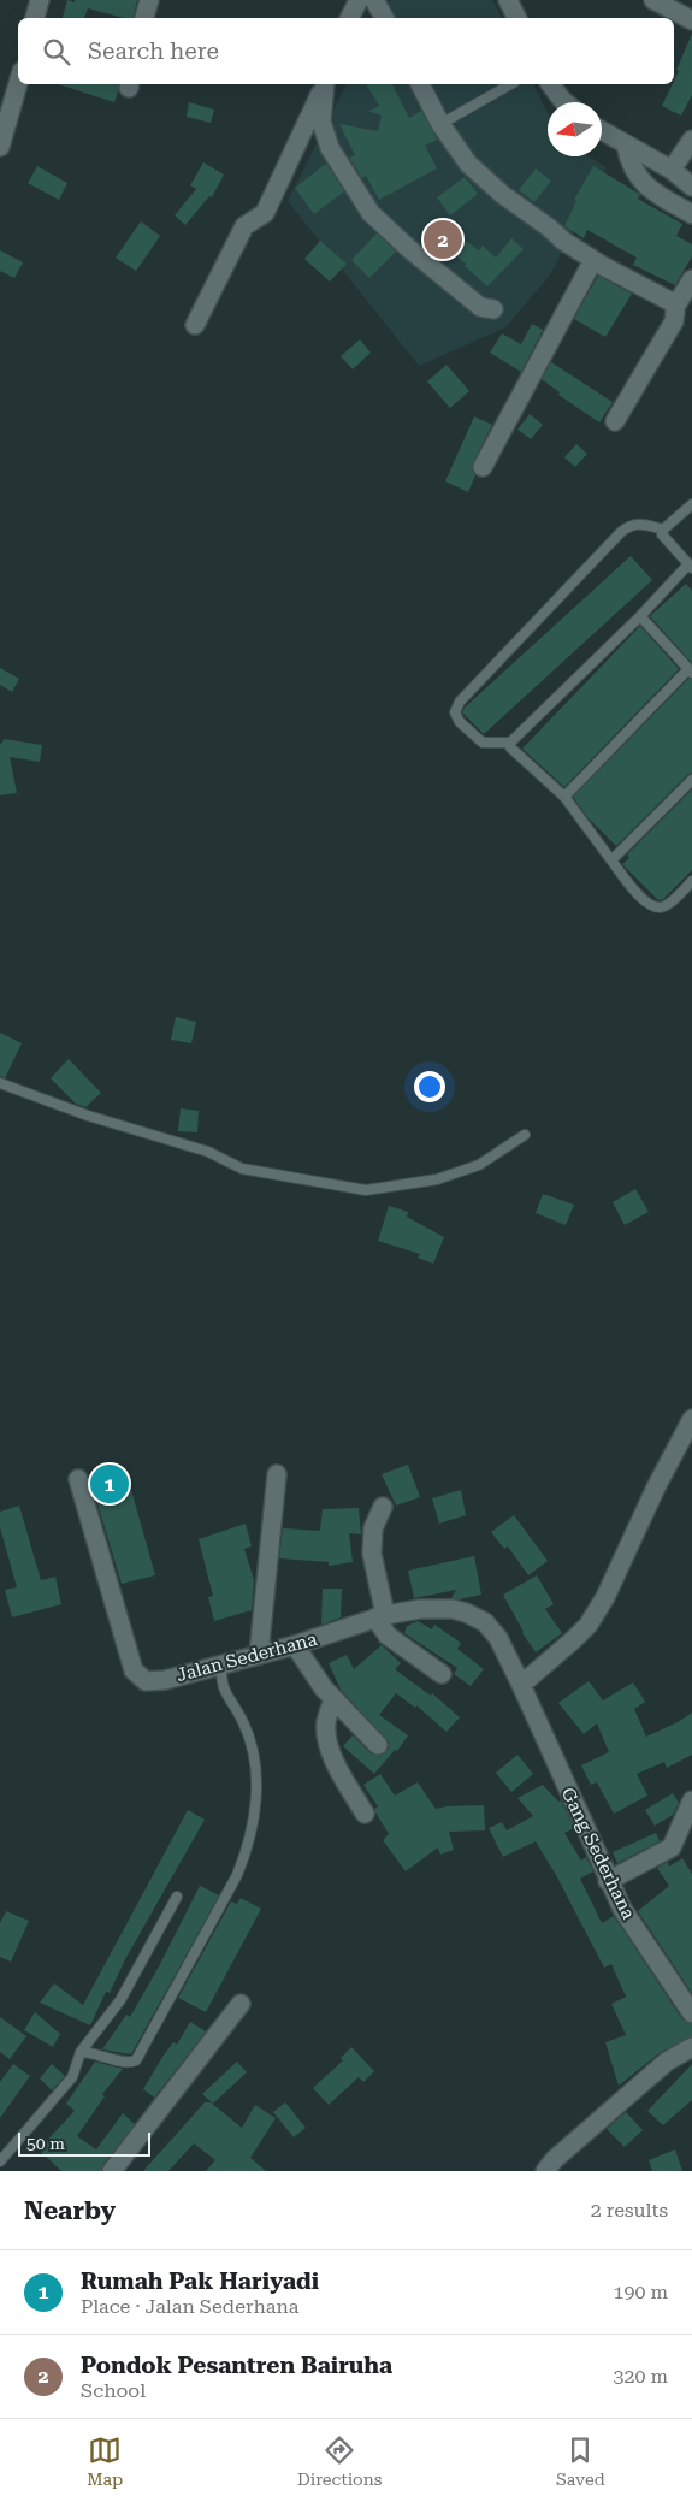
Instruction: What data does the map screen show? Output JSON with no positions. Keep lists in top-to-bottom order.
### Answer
{
  "streets": {
    "street": ["Jalan Sederhana", "Gang Sederhana"]
  },
  "crossings": [
    ["Jalan Sederhana", "Gang Sederhana"]
  ],
  "scale_bar": "50 m",
  "north": "left",
  "page": {
    "search": "Search here",
    "pins": ["2", "1"],
    "scale": "50 m",
    "heading": ["Nearby", "2 results"],
    "list": [
      {
        "mark": "1",
        "name": "Rumah Pak Hariyadi",
        "note": "Place · Jalan Sederhana",
        "value": "190 m"
      },
      {
        "mark": "2",
        "name": "Pondok Pesantren Bairuha",
        "note": "School",
        "value": "320 m"
      }
    ],
    "nav": ["Map", "Directions", "Saved"]
  }
}
